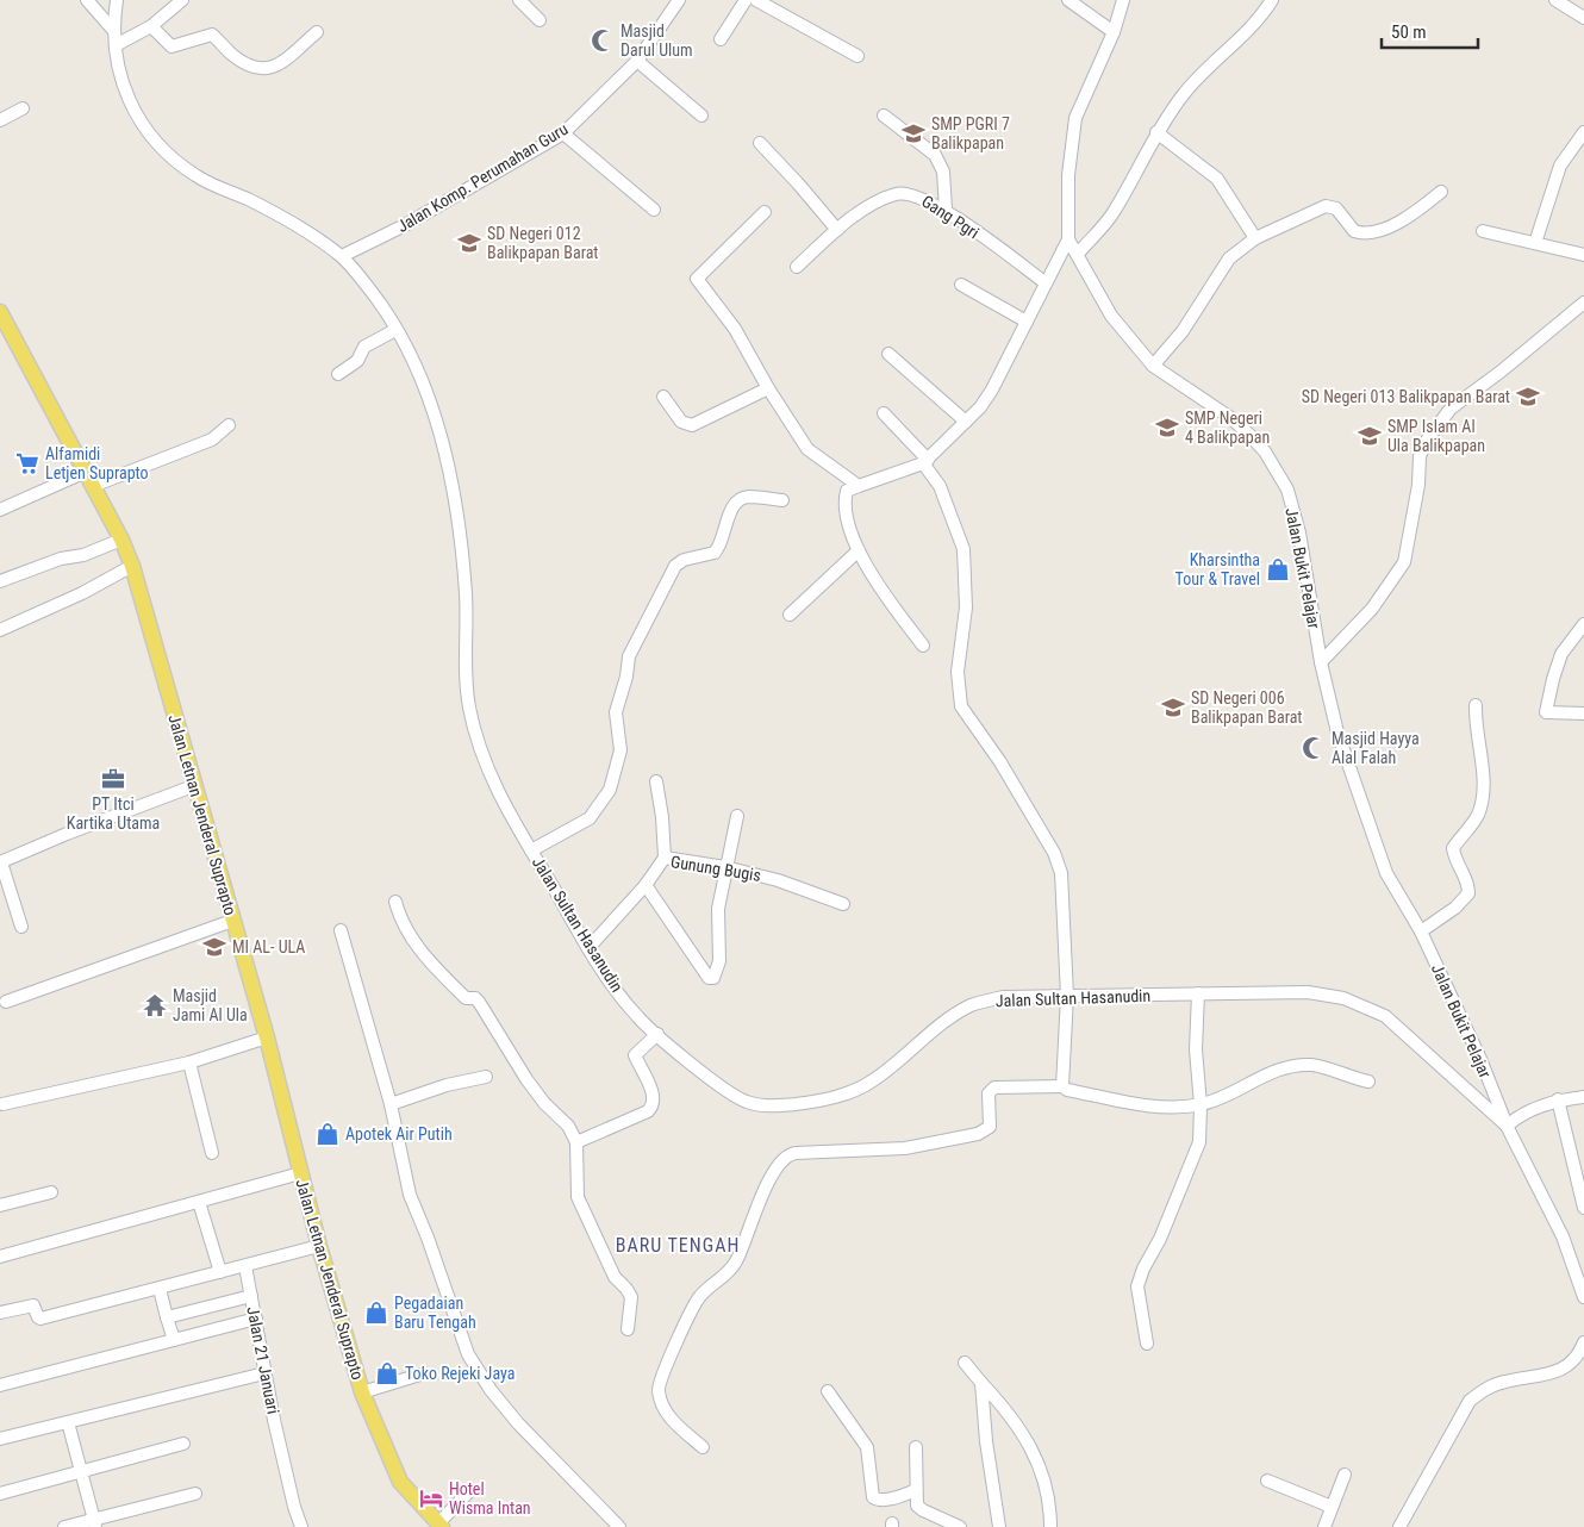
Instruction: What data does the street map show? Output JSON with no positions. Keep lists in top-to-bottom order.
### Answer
{
  "streets": {
    "main road": ["Jalan Letnan Jenderal Suprapto"],
    "street": [
      "Jalan Komp. Perumahan Guru",
      "Gang Pgri",
      "Jalan Bukit Pelajar",
      "Gunung Bugis",
      "Jalan Sultan Hasanudin",
      "Jalan 21 Januari"
    ]
  },
  "crossings": [
    ["Jalan Komp. Perumahan Guru", "Jalan Sultan Hasanudin"],
    ["Jalan Bukit Pelajar", "Jalan Sultan Hasanudin"],
    ["Gunung Bugis", "Jalan Sultan Hasanudin"]
  ],
  "districts": ["BARU TENGAH"],
  "places": {
    "mosque": ["Masjid Darul Ulum", "Masjid Hayya Alal Falah"],
    "school or university": [
      "SMP PGRI 7 Balikpapan",
      "SD Negeri 012 Balikpapan Barat",
      "SD Negeri 013 Balikpapan Barat",
      "SMP Negeri 4 Balikpapan",
      "SMP Islam Al Ula Balikpapan",
      "SD Negeri 006 Balikpapan Barat",
      "MI AL- ULA"
    ],
    "supermarket": ["Alfamidi Letjen Suprapto"],
    "shop": [
      "Kharsintha Tour & Travel",
      "Apotek Air Putih",
      "Pegadaian Baru Tengah",
      "Toko Rejeki Jaya"
    ],
    "office": ["PT Itci Kartika Utama"],
    "temple": ["Masjid Jami Al Ula"],
    "hotel": ["Hotel Wisma Intan"]
  },
  "scale_bar": "50 m"
}
